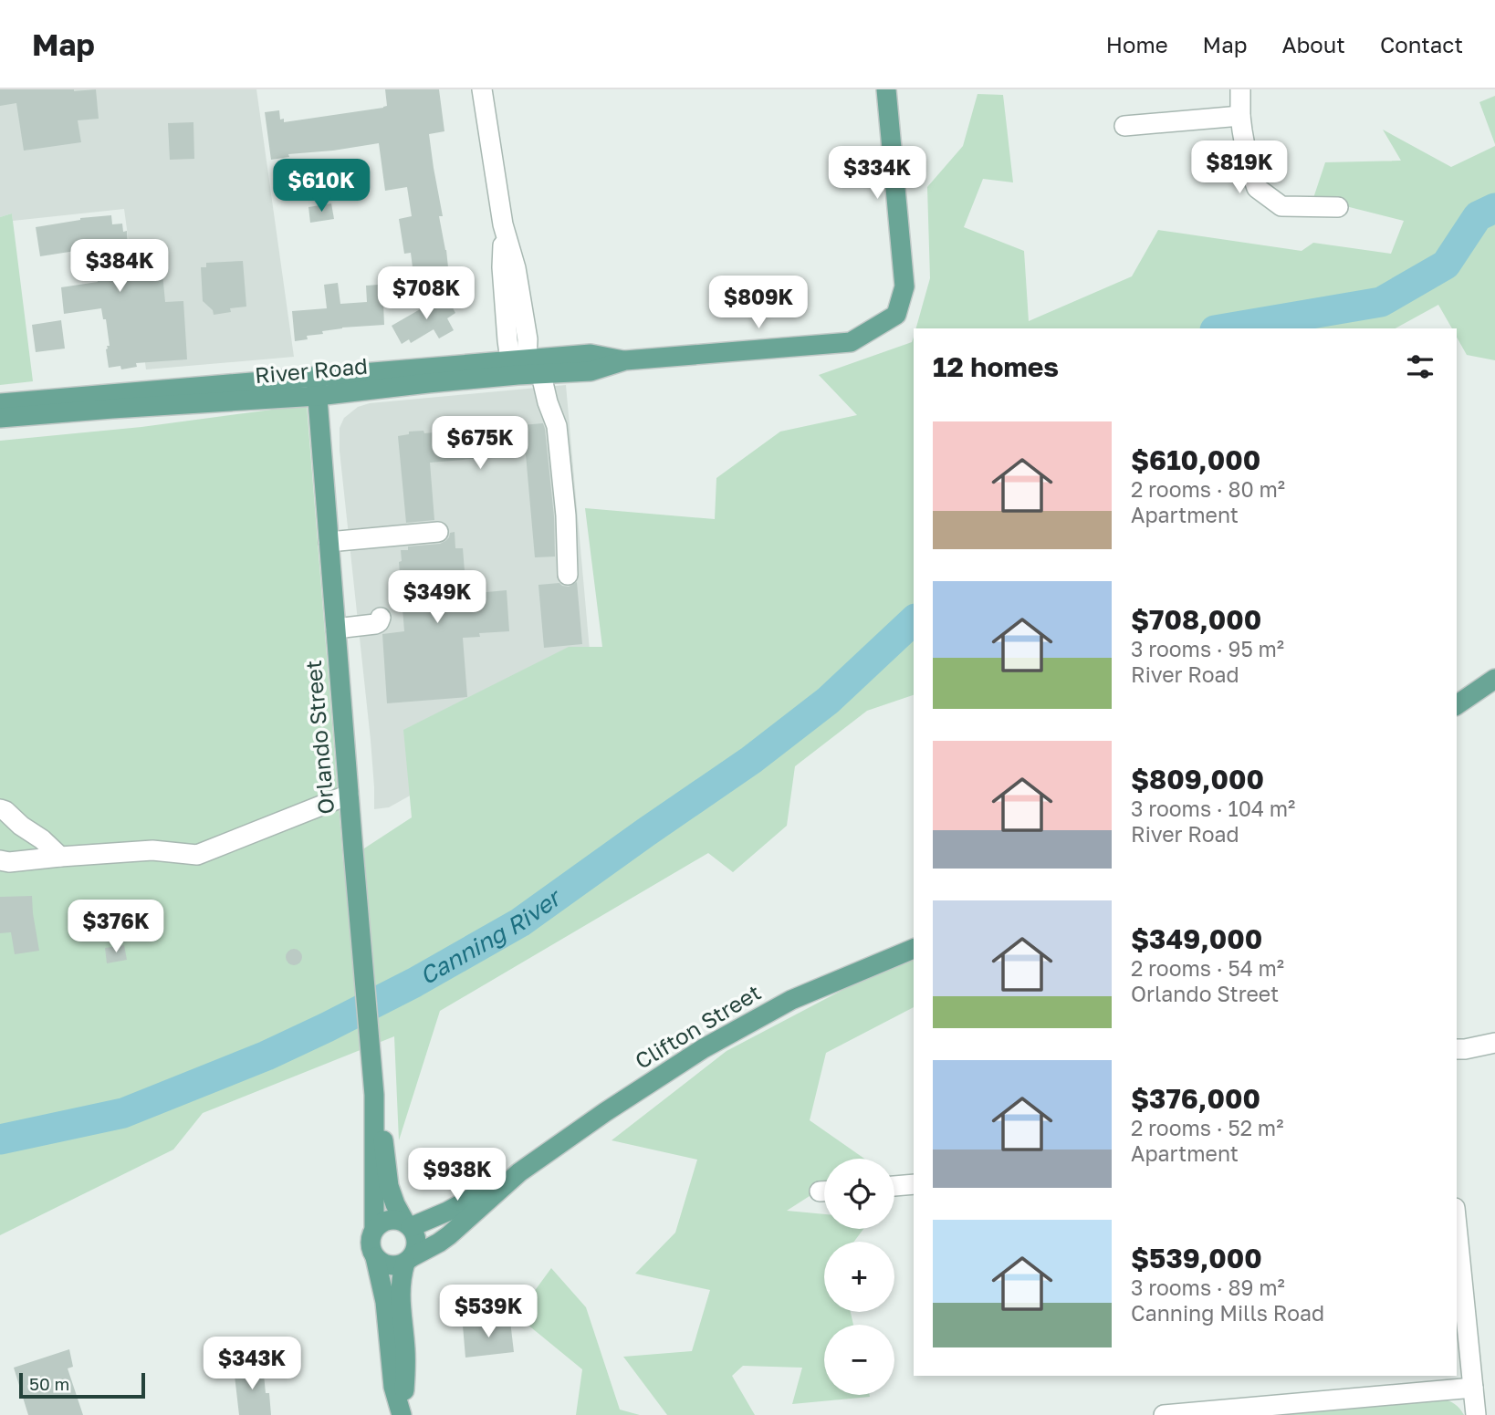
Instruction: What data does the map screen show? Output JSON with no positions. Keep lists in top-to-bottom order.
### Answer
{
  "streets": {
    "main road": ["River Road", "Orlando Street", "Clifton Street"]
  },
  "crossings": [
    ["River Road", "Orlando Street"],
    ["Orlando Street", "Clifton Street"]
  ],
  "water": ["Canning River"],
  "scale_bar": "50 m",
  "page": {
    "header": "Map",
    "nav": [
      "Home",
      "Map",
      "About",
      "Contact"
    ],
    "price": [
      "$819K",
      "$334K",
      "$610K",
      "$384K",
      "$708K",
      "$809K",
      "$675K",
      "$349K",
      "$376K",
      "$938K",
      "$539K",
      "$343K"
    ],
    "heading": "12 homes",
    "list": [
      {
        "name": "$610,000",
        "note": "2 rooms · 80 m² · Apartment"
      },
      {
        "name": "$708,000",
        "note": "3 rooms · 95 m² · River Road"
      },
      {
        "name": "$809,000",
        "note": "3 rooms · 104 m² · River Road"
      },
      {
        "name": "$349,000",
        "note": "2 rooms · 54 m² · Orlando Street"
      },
      {
        "name": "$376,000",
        "note": "2 rooms · 52 m² · Apartment"
      },
      {
        "name": "$539,000",
        "note": "3 rooms · 89 m² · Canning Mills Road"
      }
    ],
    "map_buttons": ["+", "−"],
    "scale": "50 m"
  }
}
